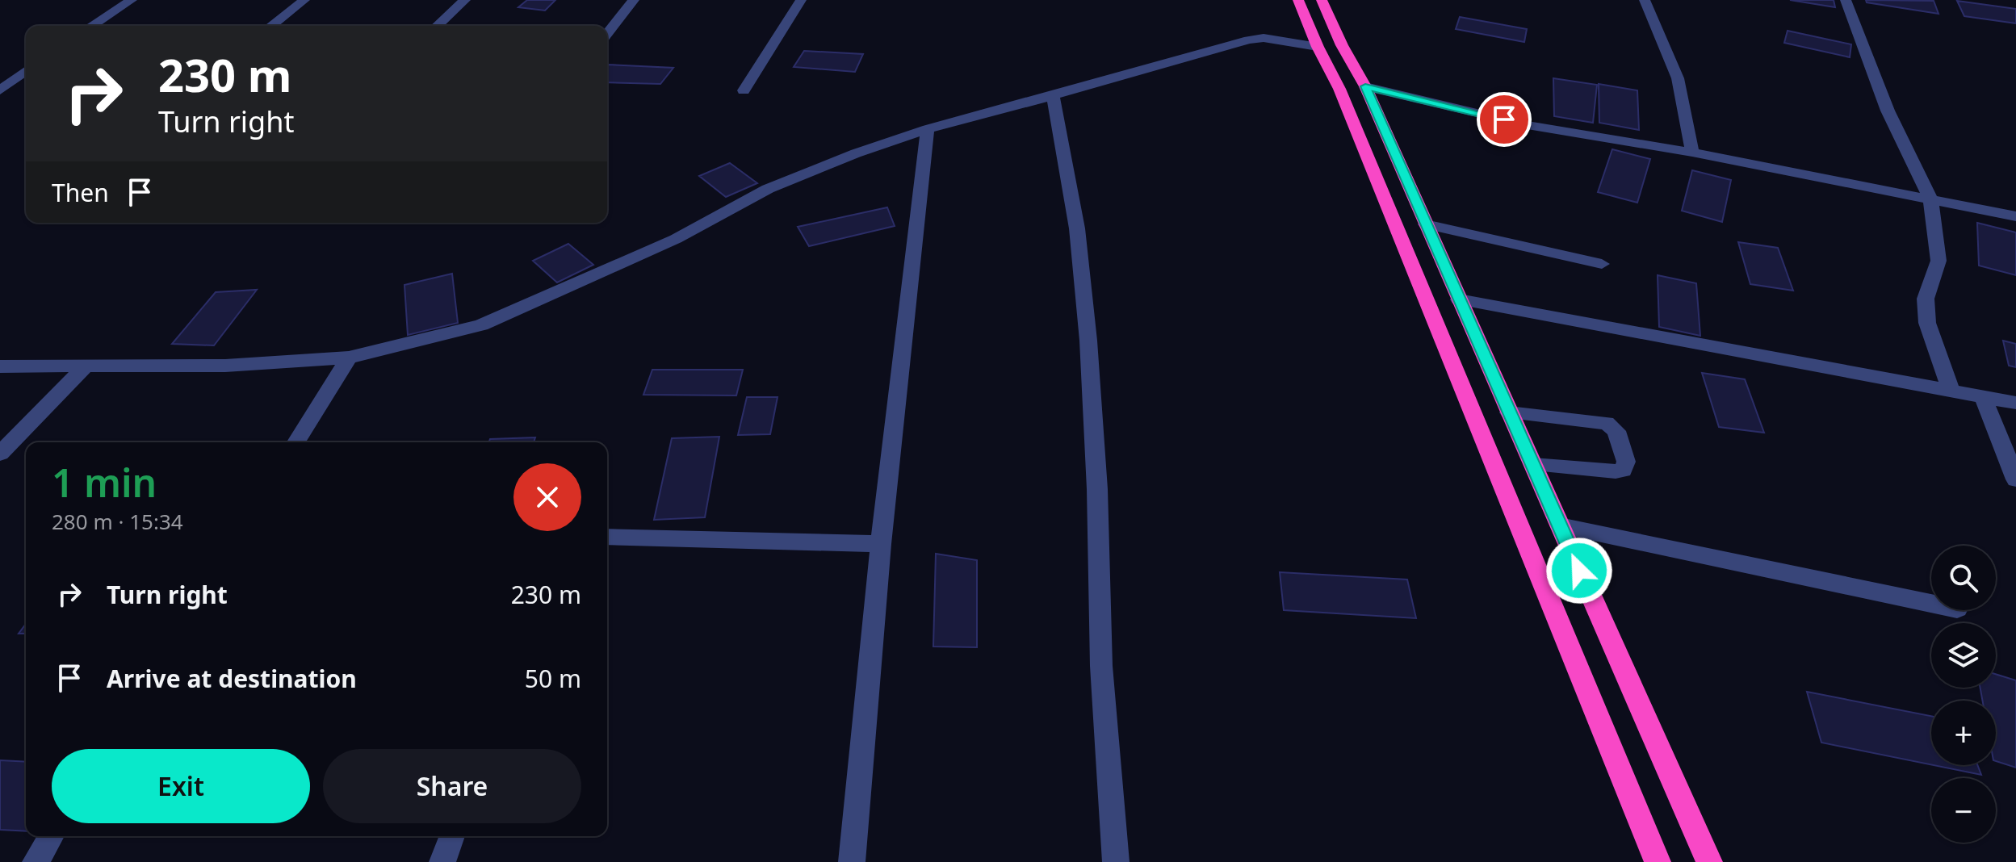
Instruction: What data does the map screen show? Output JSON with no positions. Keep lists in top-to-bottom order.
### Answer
{
  "page": {
    "turn": ["230 m", "Turn right"],
    "then": "Then",
    "heading": ["1 min", "280 m · 15:34"],
    "map_buttons": ["+", "−"],
    "list": [
      {
        "name": "Turn right",
        "value": "230 m"
      },
      {
        "name": "Arrive at destination",
        "value": "50 m"
      }
    ],
    "buttons": ["Exit", "Share"]
  }
}
